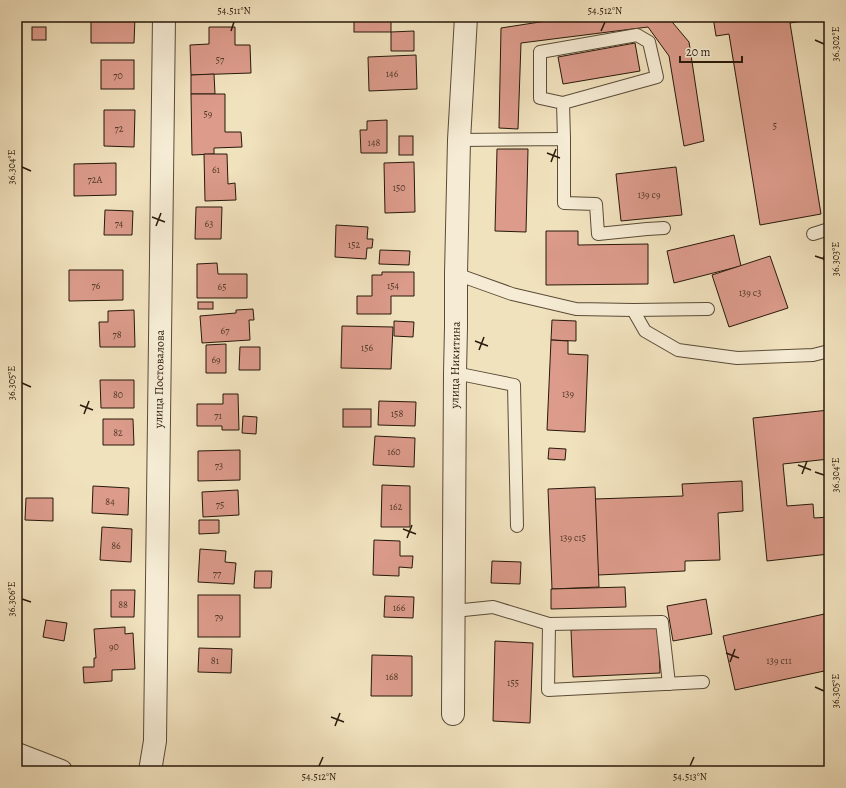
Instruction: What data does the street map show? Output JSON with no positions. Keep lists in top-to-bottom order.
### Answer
{
  "streets": {
    "street": ["улица Никитина", "улица Постовалова"]
  },
  "house_numbers": [
    "57",
    "146",
    "70",
    "59",
    "5",
    "72",
    "148",
    "61",
    "72А",
    "150",
    "139 с9",
    "74",
    "63",
    "152",
    "76",
    "154",
    "65",
    "139 с3",
    "67",
    "78",
    "156",
    "69",
    "139",
    "80",
    "158",
    "71",
    "82",
    "160",
    "73",
    "84",
    "75",
    "162",
    "139 с15",
    "86",
    "77",
    "88",
    "166",
    "79",
    "90",
    "81",
    "139 с11",
    "168",
    "155"
  ],
  "scale_bar": "20 m",
  "coordinates": [
    "54.511°N",
    "54.512°N",
    "36.302°E",
    "36.304°E",
    "36.303°E",
    "36.305°E",
    "36.306°E",
    "54.513°N"
  ]
}
